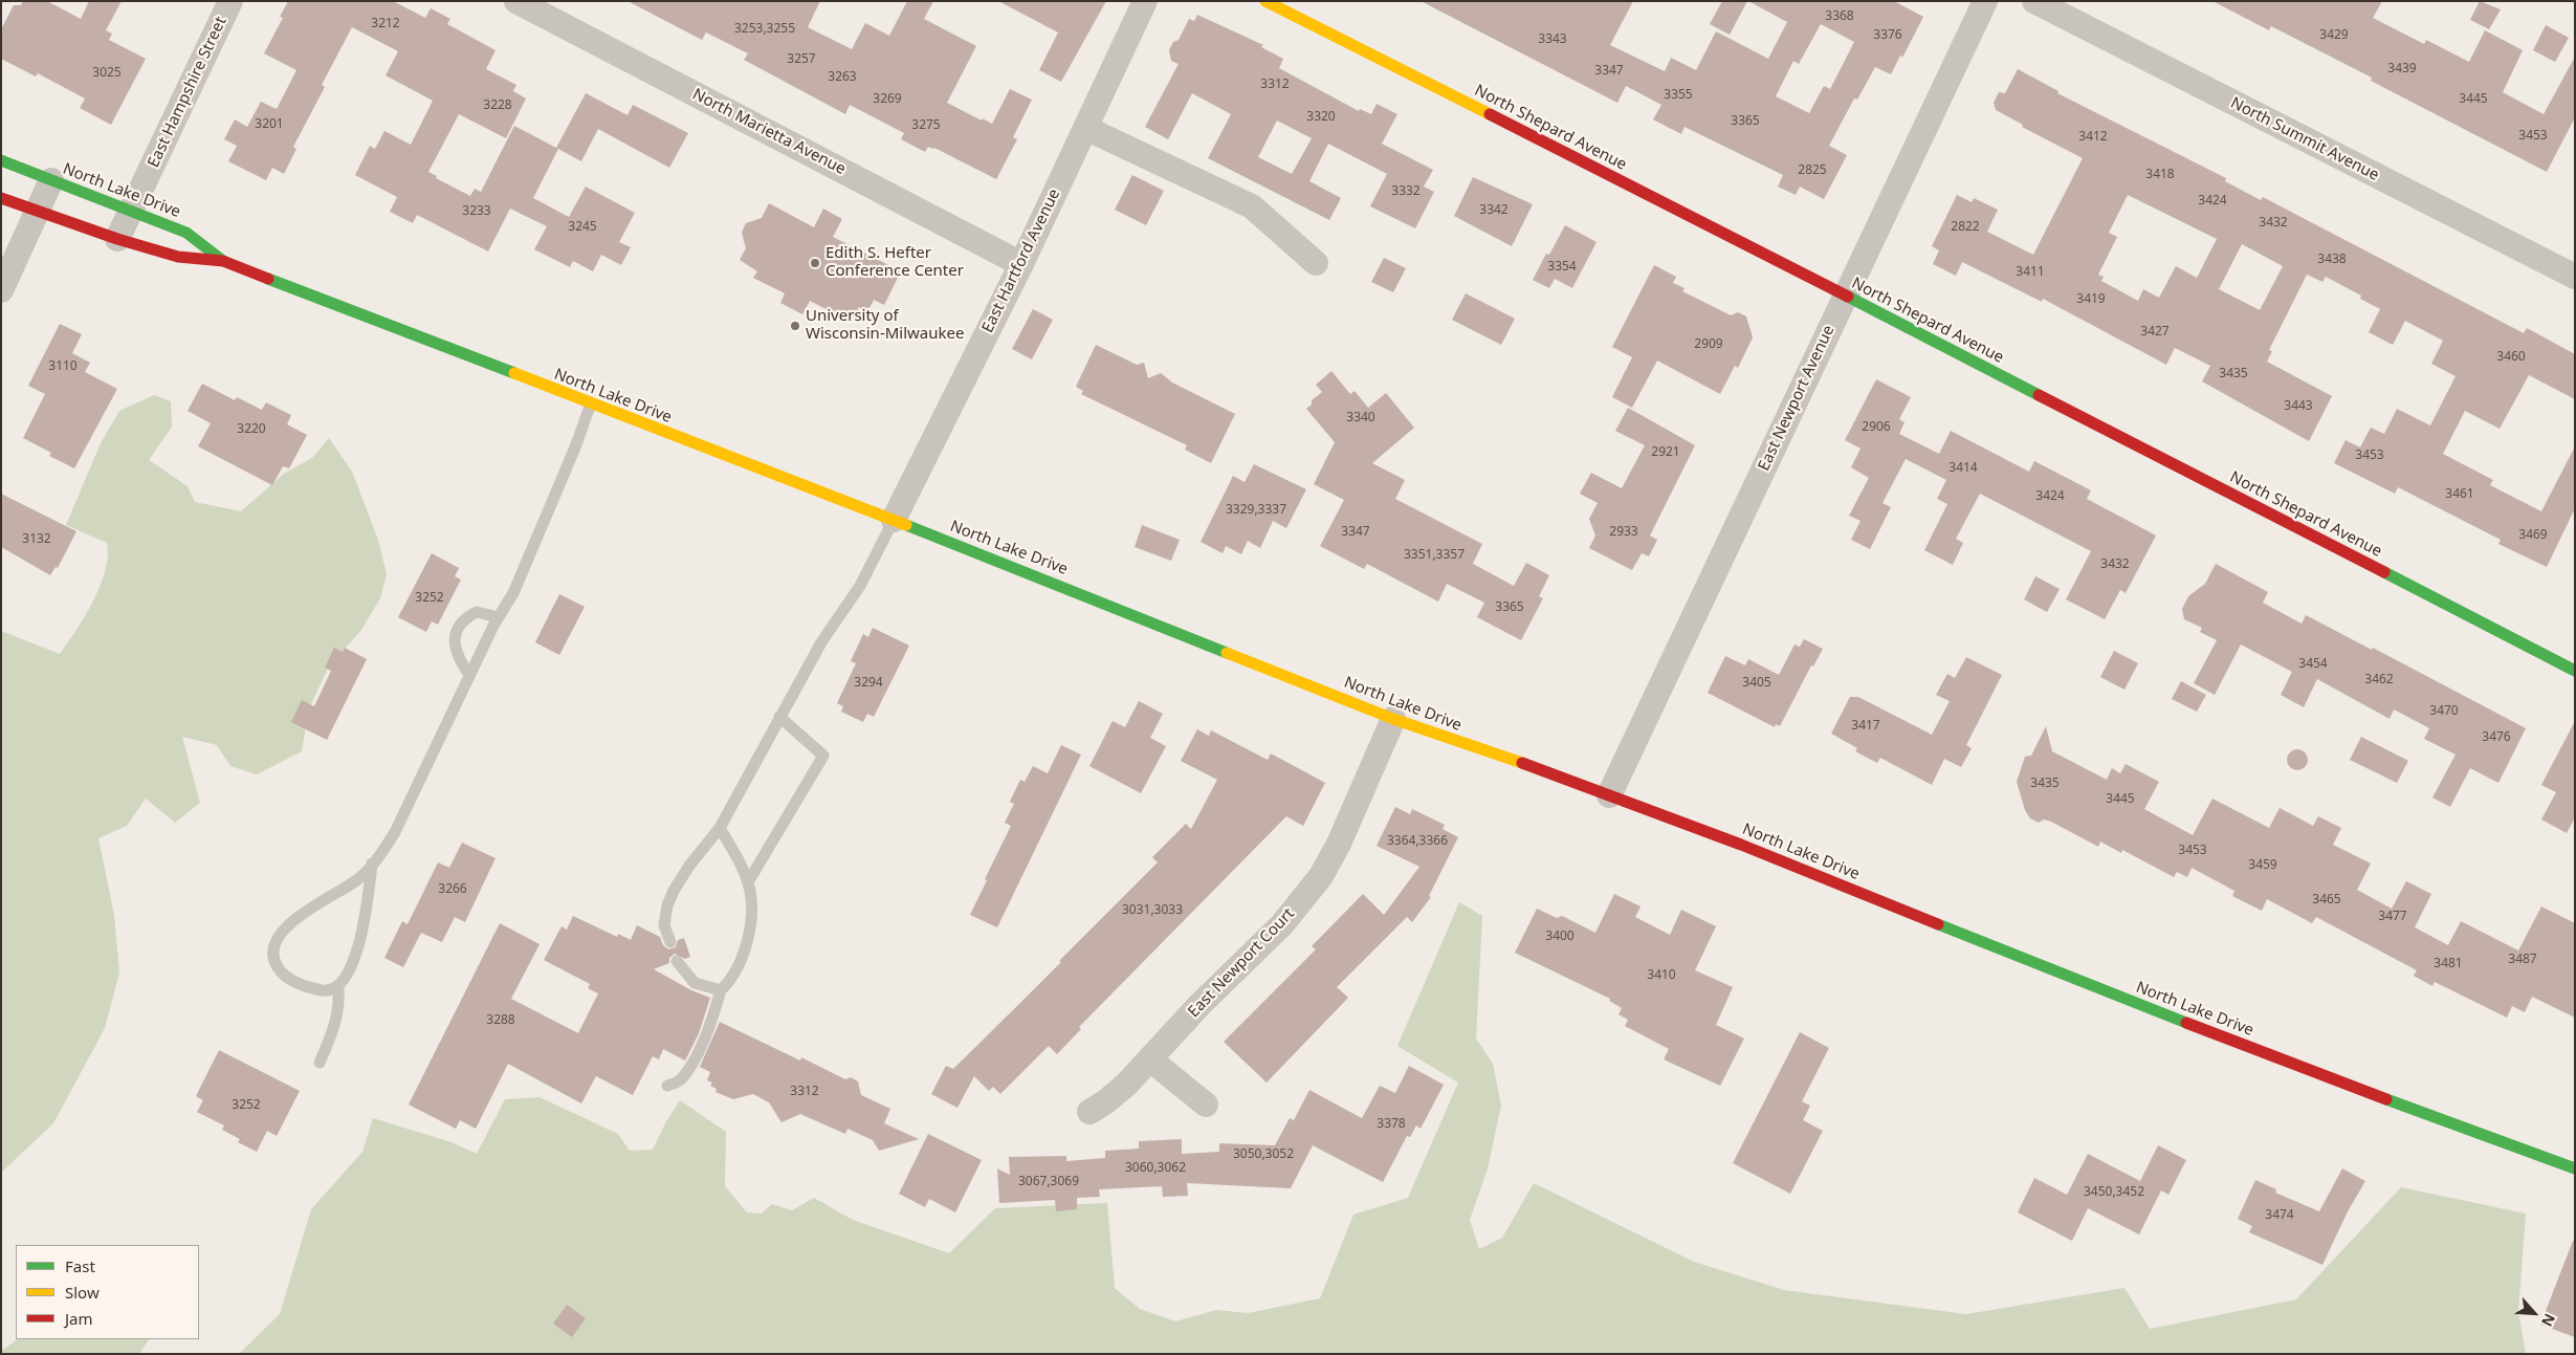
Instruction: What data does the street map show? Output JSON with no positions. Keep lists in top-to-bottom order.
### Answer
{
  "streets": {
    "main road": ["North Shepard Avenue", "North Lake Drive"],
    "street": [
      "East Hampshire Street",
      "North Marietta Avenue",
      "North Summit Avenue",
      "East Hartford Avenue",
      "East Newport Avenue",
      "East Newport Court"
    ]
  },
  "crossings": [
    ["East Hampshire Street", "North Lake Drive"],
    ["North Shepard Avenue", "East Newport Avenue"],
    ["North Marietta Avenue", "East Hartford Avenue"],
    ["North Lake Drive", "East Hartford Avenue"],
    ["North Lake Drive", "East Newport Avenue"],
    ["North Lake Drive", "East Newport Court"]
  ],
  "places": ["Edith S. Hefter Conference Center", "University of Wisconsin-Milwaukee"],
  "house_numbers": [
    "3368",
    "3212",
    "3253,3255",
    "3376",
    "3429",
    "3343",
    "3257",
    "3439",
    "3347",
    "3025",
    "3263",
    "3312",
    "3355",
    "3269",
    "3445",
    "3228",
    "3320",
    "3365",
    "3201",
    "3275",
    "3453",
    "3412",
    "2825",
    "3418",
    "3332",
    "3424",
    "3342",
    "3233",
    "3432",
    "3245",
    "2822",
    "3438",
    "3354",
    "3411",
    "3419",
    "3427",
    "2909",
    "3460",
    "3110",
    "3435",
    "3443",
    "3340",
    "2906",
    "3220",
    "2921",
    "3453",
    "3414",
    "3461",
    "3424",
    "3329,3337",
    "3347",
    "2933",
    "3469",
    "3132",
    "3351,3357",
    "3432",
    "3252",
    "3365",
    "3454",
    "3462",
    "3294",
    "3405",
    "3470",
    "3417",
    "3476",
    "3435",
    "3445",
    "3364,3366",
    "3453",
    "3459",
    "3266",
    "3465",
    "3031,3033",
    "3477",
    "3400",
    "3487",
    "3481",
    "3410",
    "3288",
    "3312",
    "3252",
    "3378",
    "3050,3052",
    "3060,3062",
    "3067,3069",
    "3450,3452",
    "3474"
  ],
  "legend": ["Fast", "Slow", "Jam"],
  "north": "bottom right"
}
